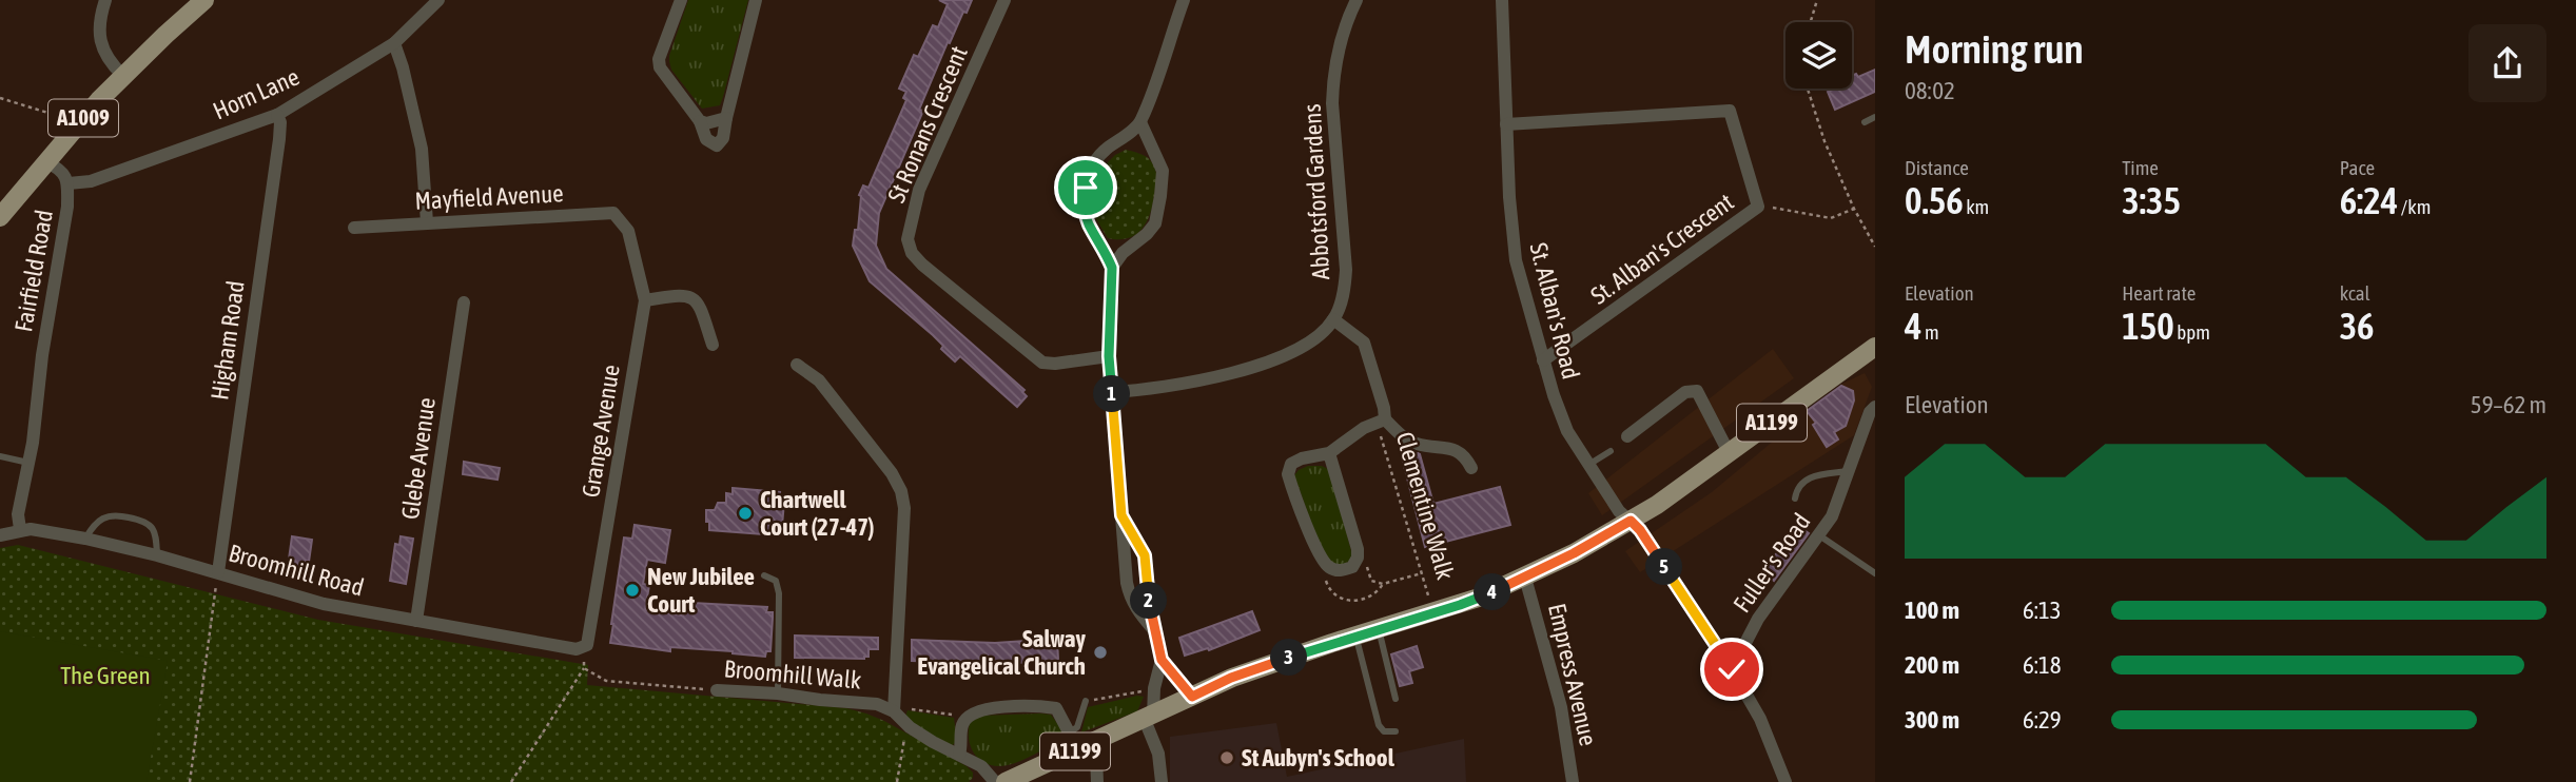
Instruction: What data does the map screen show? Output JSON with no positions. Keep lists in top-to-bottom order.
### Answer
{
  "streets": {
    "main road": ["A1009", "A1199"],
    "street": [
      "Horn Lane",
      "St Ronans Crescent",
      "Abbotsford Gardens",
      "Mayfield Avenue",
      "St. Alban's Crescent",
      "Fairfield Road",
      "St. Alban's Road",
      "Higham Road",
      "Grange Avenue",
      "Glebe Avenue",
      "Clementine Walk",
      "Fuller's Road",
      "Broomhill Road",
      "Broomhill Walk",
      "Empress Avenue"
    ]
  },
  "crossings": [
    ["Horn Lane", "Fairfield Road"],
    ["Horn Lane", "Higham Road"],
    ["A1009", "Fairfield Road"],
    ["Mayfield Avenue", "Grange Avenue"],
    ["St. Alban's Crescent", "St. Alban's Road"],
    ["Fairfield Road", "Broomhill Road"],
    ["St. Alban's Road", "A1199"],
    ["St. Alban's Road", "Fuller's Road"],
    ["Higham Road", "Broomhill Road"],
    ["A1199", "Empress Avenue"],
    ["Grange Avenue", "Broomhill Road"],
    ["Glebe Avenue", "Broomhill Road"]
  ],
  "parks": ["The Green"],
  "places": [
    "Chartwell Court (27-47)",
    "New Jubilee Court",
    "Salway Evangelical Church",
    "St Aubyn's School"
  ],
  "page": {
    "heading": ["Morning run", "08:02"],
    "stats": [
      ["Distance", "0.56 km"],
      ["Time", "3:35"],
      ["Pace", "6:24 /km"],
      ["Elevation", "4 m"],
      ["Heart rate", "150 bpm"],
      ["kcal", "36"]
    ],
    "pins": [
      "1",
      "5",
      "4",
      "2",
      "3"
    ],
    "chart": ["Elevation", "59–62 m"],
    "list": [
      {
        "name": "100 m",
        "note": "6:13"
      },
      {
        "name": "200 m",
        "note": "6:18"
      },
      {
        "name": "300 m",
        "note": "6:29"
      }
    ]
  }
}
